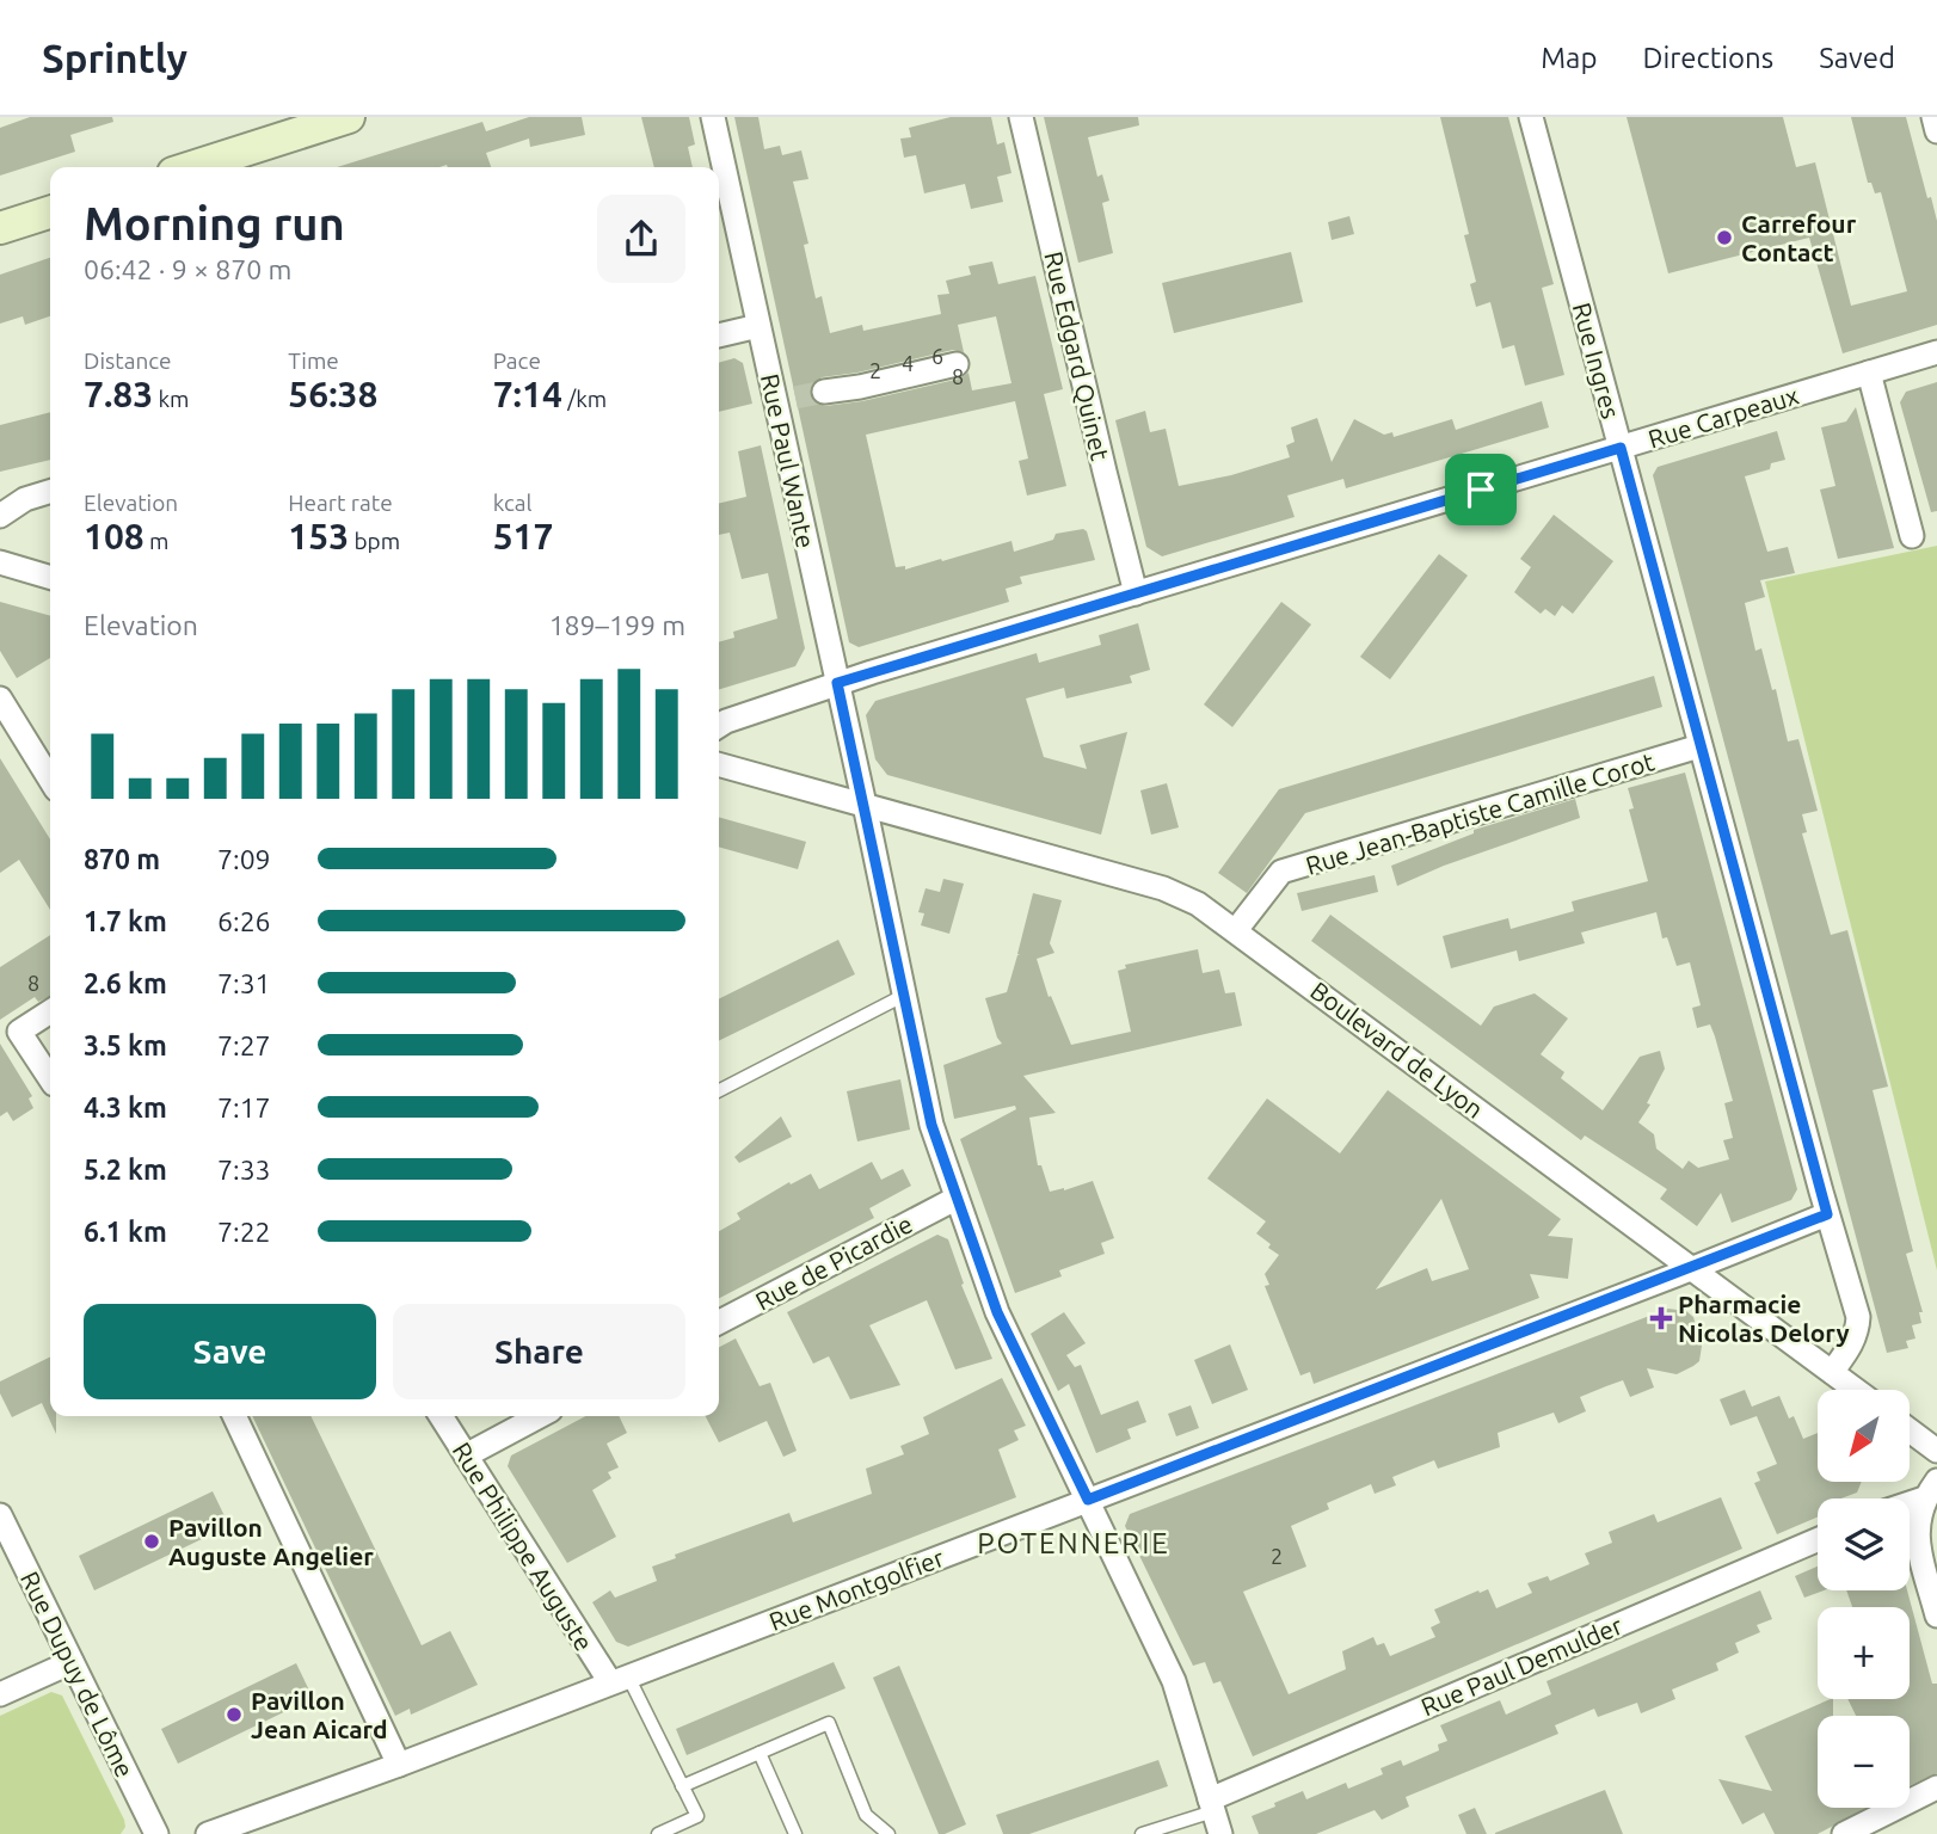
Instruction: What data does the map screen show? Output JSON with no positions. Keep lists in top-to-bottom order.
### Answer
{
  "streets": {
    "street": [
      "Rue Edgard Quinet",
      "Rue Ingres",
      "Rue Carpeaux",
      "Rue Paul Wante",
      "Rue Jean-Baptiste Camille Corot",
      "Boulevard de Lyon",
      "Rue de Picardie",
      "Rue Philippe Auguste",
      "Rue Montgolfier",
      "Rue Paul Demulder",
      "Rue Dupuy de Lôme"
    ]
  },
  "crossings": [
    ["Rue Edgard Quinet", "Rue Carpeaux"],
    ["Rue Ingres", "Rue Carpeaux"],
    ["Rue Ingres", "Rue Jean-Baptiste Camille Corot"],
    ["Rue Ingres", "Boulevard de Lyon"],
    ["Rue Ingres", "Rue Montgolfier"],
    ["Rue Carpeaux", "Rue Paul Wante"],
    ["Rue Paul Wante", "Boulevard de Lyon"],
    ["Rue Paul Wante", "Rue de Picardie"],
    ["Rue Paul Wante", "Rue Montgolfier"],
    ["Rue Paul Wante", "Rue Paul Demulder"],
    ["Rue Jean-Baptiste Camille Corot", "Boulevard de Lyon"],
    ["Boulevard de Lyon", "Rue Montgolfier"],
    ["Rue Philippe Auguste", "Rue Montgolfier"]
  ],
  "districts": ["POTENNERIE"],
  "places": {
    "other": ["Carrefour Contact", "Pavillon Auguste Angelier", "Pavillon Jean Aicard"],
    "health": ["Pharmacie Nicolas Delory"]
  },
  "house_numbers": [
    "6",
    "4",
    "2",
    "8",
    "8",
    "2"
  ],
  "north": "bottom left",
  "page": {
    "header": "Sprintly",
    "nav": ["Map", "Directions", "Saved"],
    "heading": ["Morning run", "06:42 · 9 × 870 m"],
    "stats": [
      ["Distance", "7.83 km"],
      ["Time", "56:38"],
      ["Pace", "7:14 /km"],
      ["Elevation", "108 m"],
      ["Heart rate", "153 bpm"],
      ["kcal", "517"]
    ],
    "chart": ["Elevation", "189–199 m"],
    "list": [
      {
        "name": "870 m",
        "note": "7:09"
      },
      {
        "name": "1.7 km",
        "note": "6:26"
      },
      {
        "name": "2.6 km",
        "note": "7:31"
      },
      {
        "name": "3.5 km",
        "note": "7:27"
      },
      {
        "name": "4.3 km",
        "note": "7:17"
      },
      {
        "name": "5.2 km",
        "note": "7:33"
      },
      {
        "name": "6.1 km",
        "note": "7:22"
      }
    ],
    "buttons": ["Save", "Share"],
    "map_buttons": ["+", "−"]
  }
}
